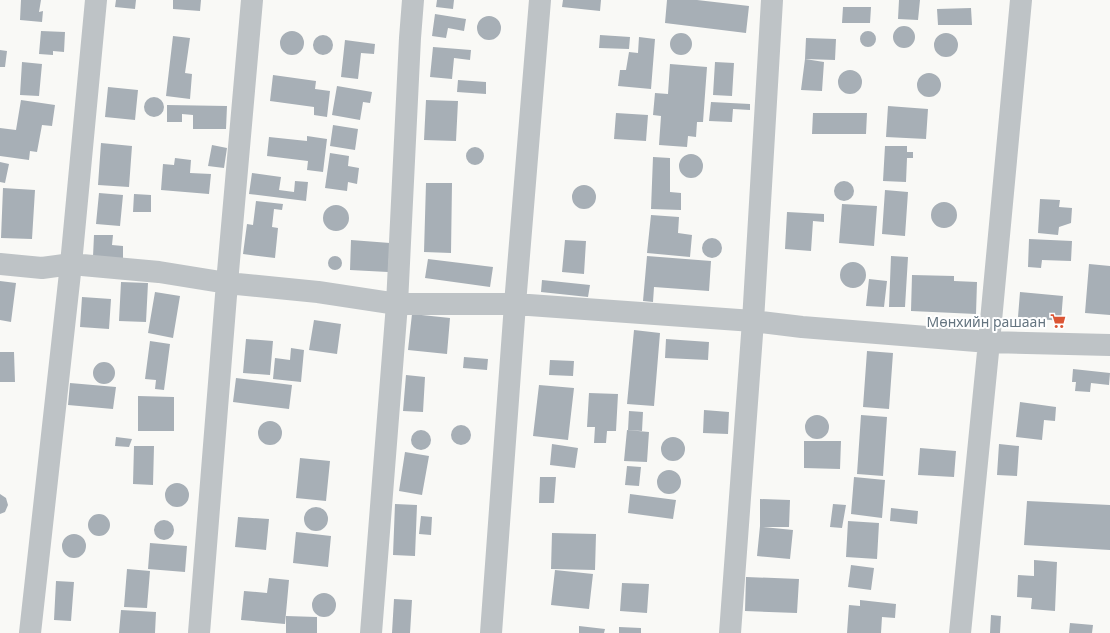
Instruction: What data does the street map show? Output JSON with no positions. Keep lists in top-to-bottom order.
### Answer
{
  "places": {
    "supermarket": ["Мөнхийн рашаан"]
  }
}
